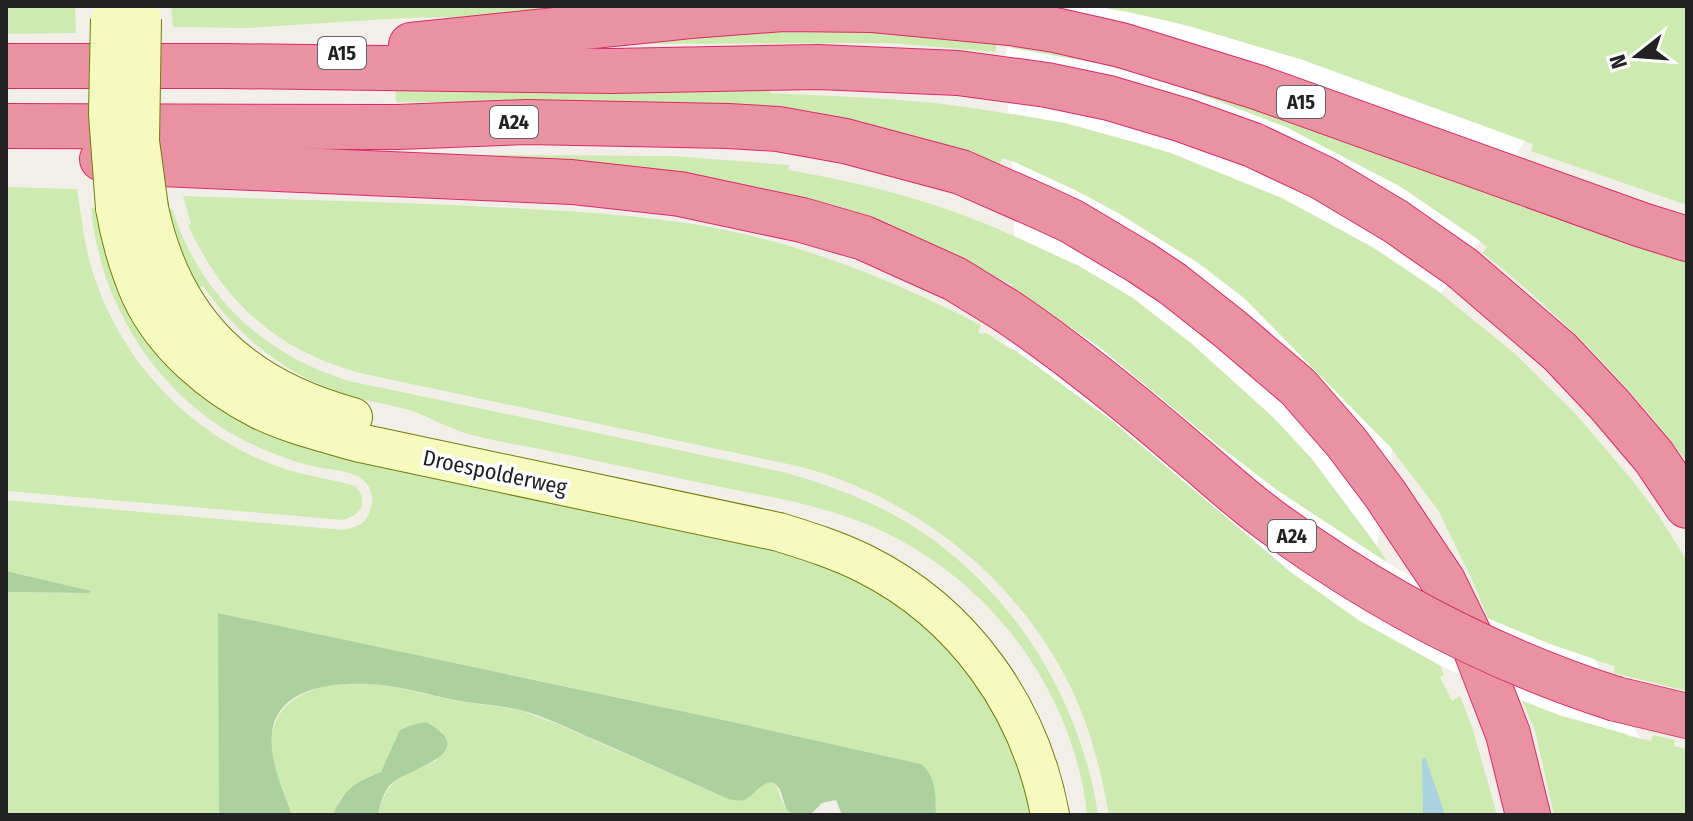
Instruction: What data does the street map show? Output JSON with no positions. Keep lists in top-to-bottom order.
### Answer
{
  "streets": {
    "highway": ["A15", "A24"],
    "main road": ["Droespolderweg"]
  },
  "north": "left"
}
